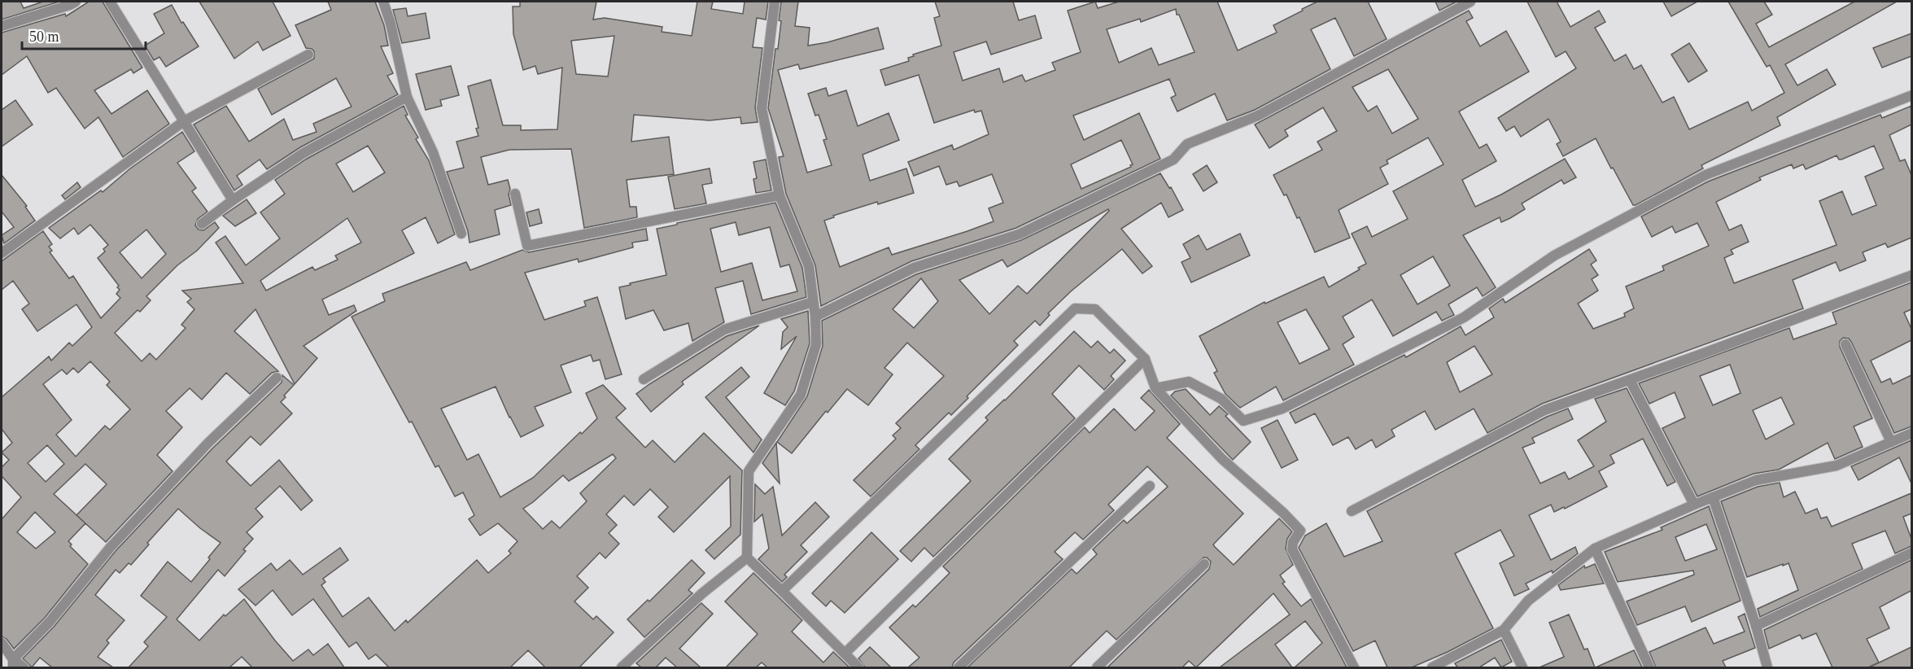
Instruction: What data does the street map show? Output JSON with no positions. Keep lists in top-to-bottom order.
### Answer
{
  "scale_bar": "50 m"
}
